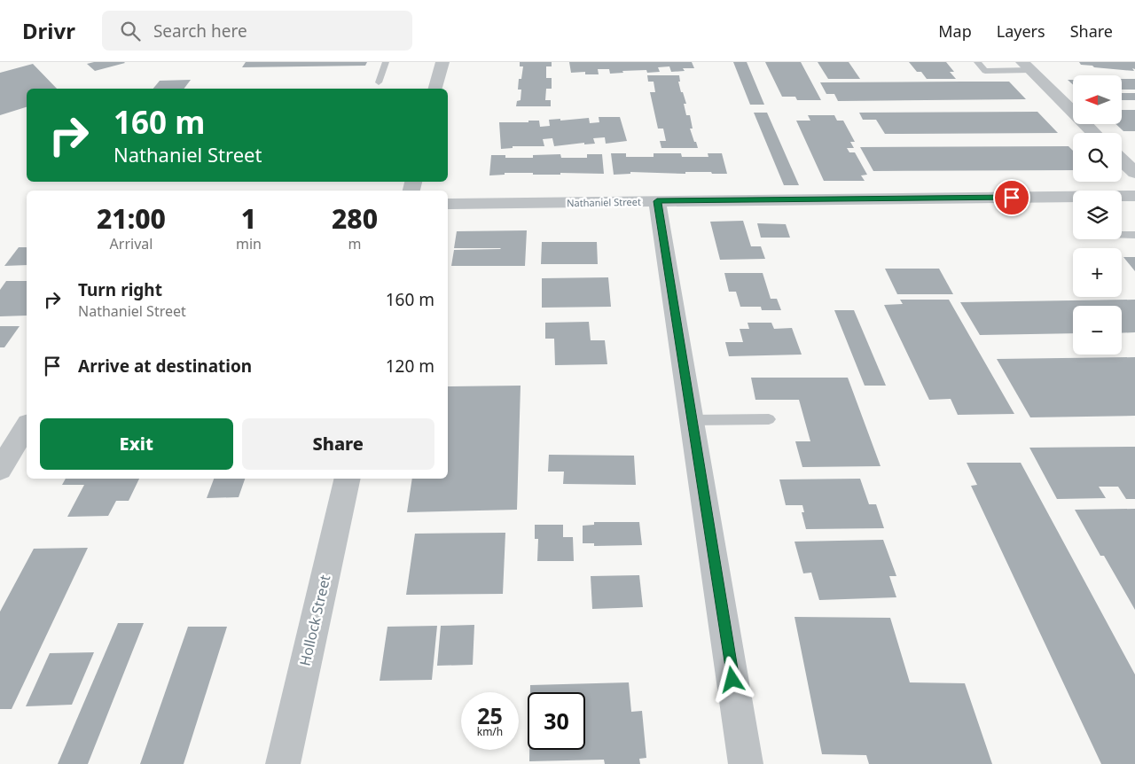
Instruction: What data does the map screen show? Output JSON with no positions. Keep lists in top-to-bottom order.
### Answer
{
  "streets": {
    "street": ["Nathaniel Street", "Hollock Street"]
  },
  "north": "left",
  "page": {
    "header": "Drivr",
    "search": "Search here",
    "nav": ["Map", "Layers", "Share"],
    "map_buttons": ["+", "−"],
    "turn": ["160 m", "Nathaniel Street"],
    "eta": [
      "21:00",
      "Arrival",
      "1",
      "min",
      "280",
      "m"
    ],
    "list": [
      {
        "name": "Turn right",
        "note": "Nathaniel Street",
        "value": "160 m"
      },
      {
        "name": "Arrive at destination",
        "value": "120 m"
      }
    ],
    "buttons": ["Exit", "Share"],
    "speed": "25 km/h",
    "limit": "30"
  }
}
